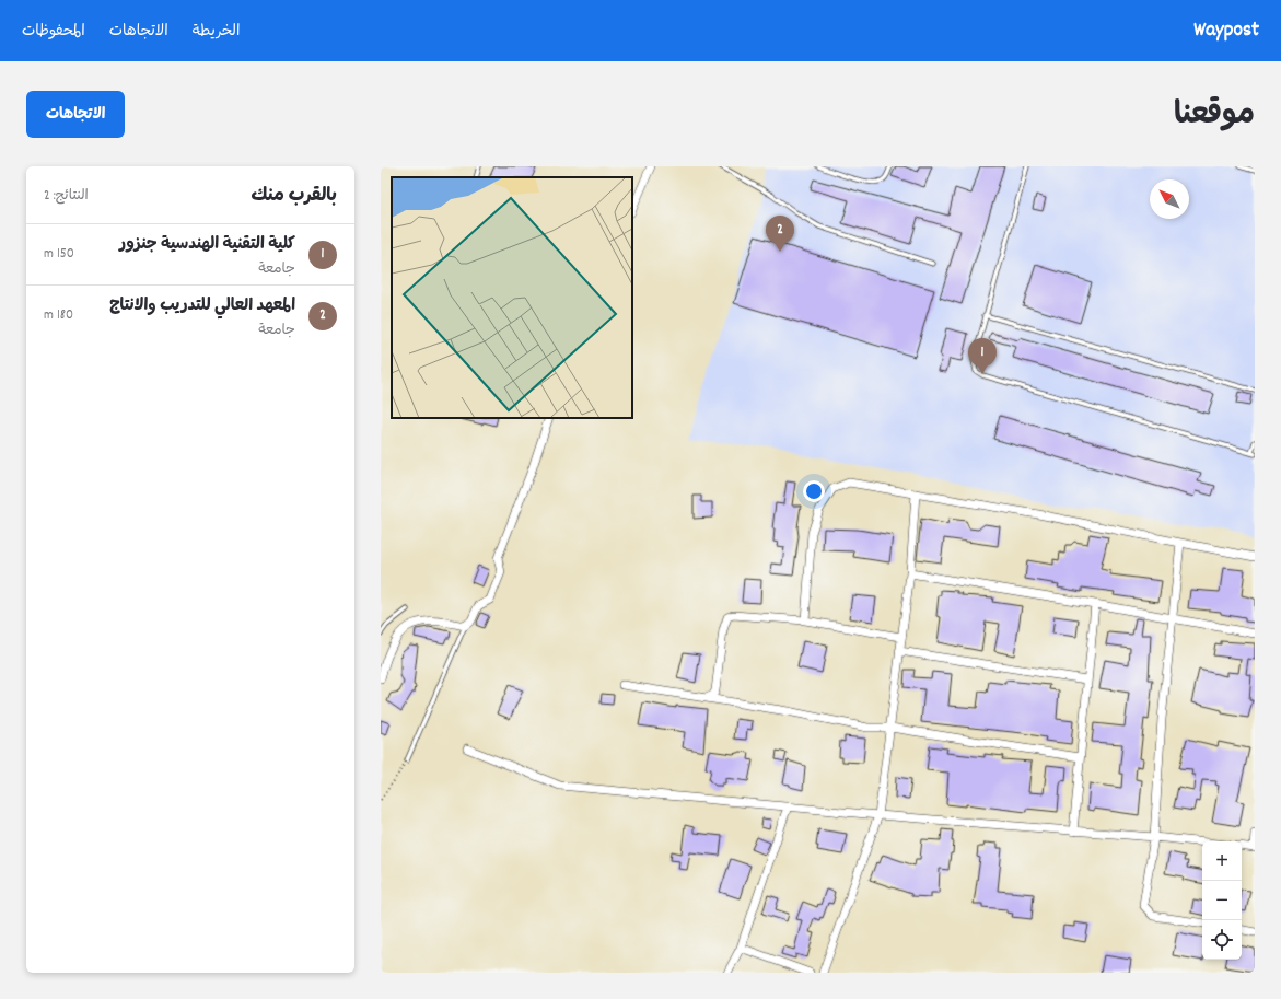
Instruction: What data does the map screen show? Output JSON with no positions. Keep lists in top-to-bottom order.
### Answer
{
  "north": "top left",
  "page": {
    "header": "Waypost",
    "nav": ["الخريطة", "الاتجاهات", "المحفوظات"],
    "title": "موقعنا",
    "buttons": "الاتجاهات",
    "heading": ["بالقرب منك", "النتائج: 2"],
    "pins": ["2", "1"],
    "list": [
      {
        "mark": "1",
        "name": "كلية التقنية الهندسية جنزور",
        "note": "جامعة",
        "value": "150 m"
      },
      {
        "mark": "2",
        "name": "المعهد العالي للتدريب والانتاج",
        "note": "جامعة",
        "value": "180 m"
      }
    ],
    "map_buttons": ["+", "−"]
  }
}
